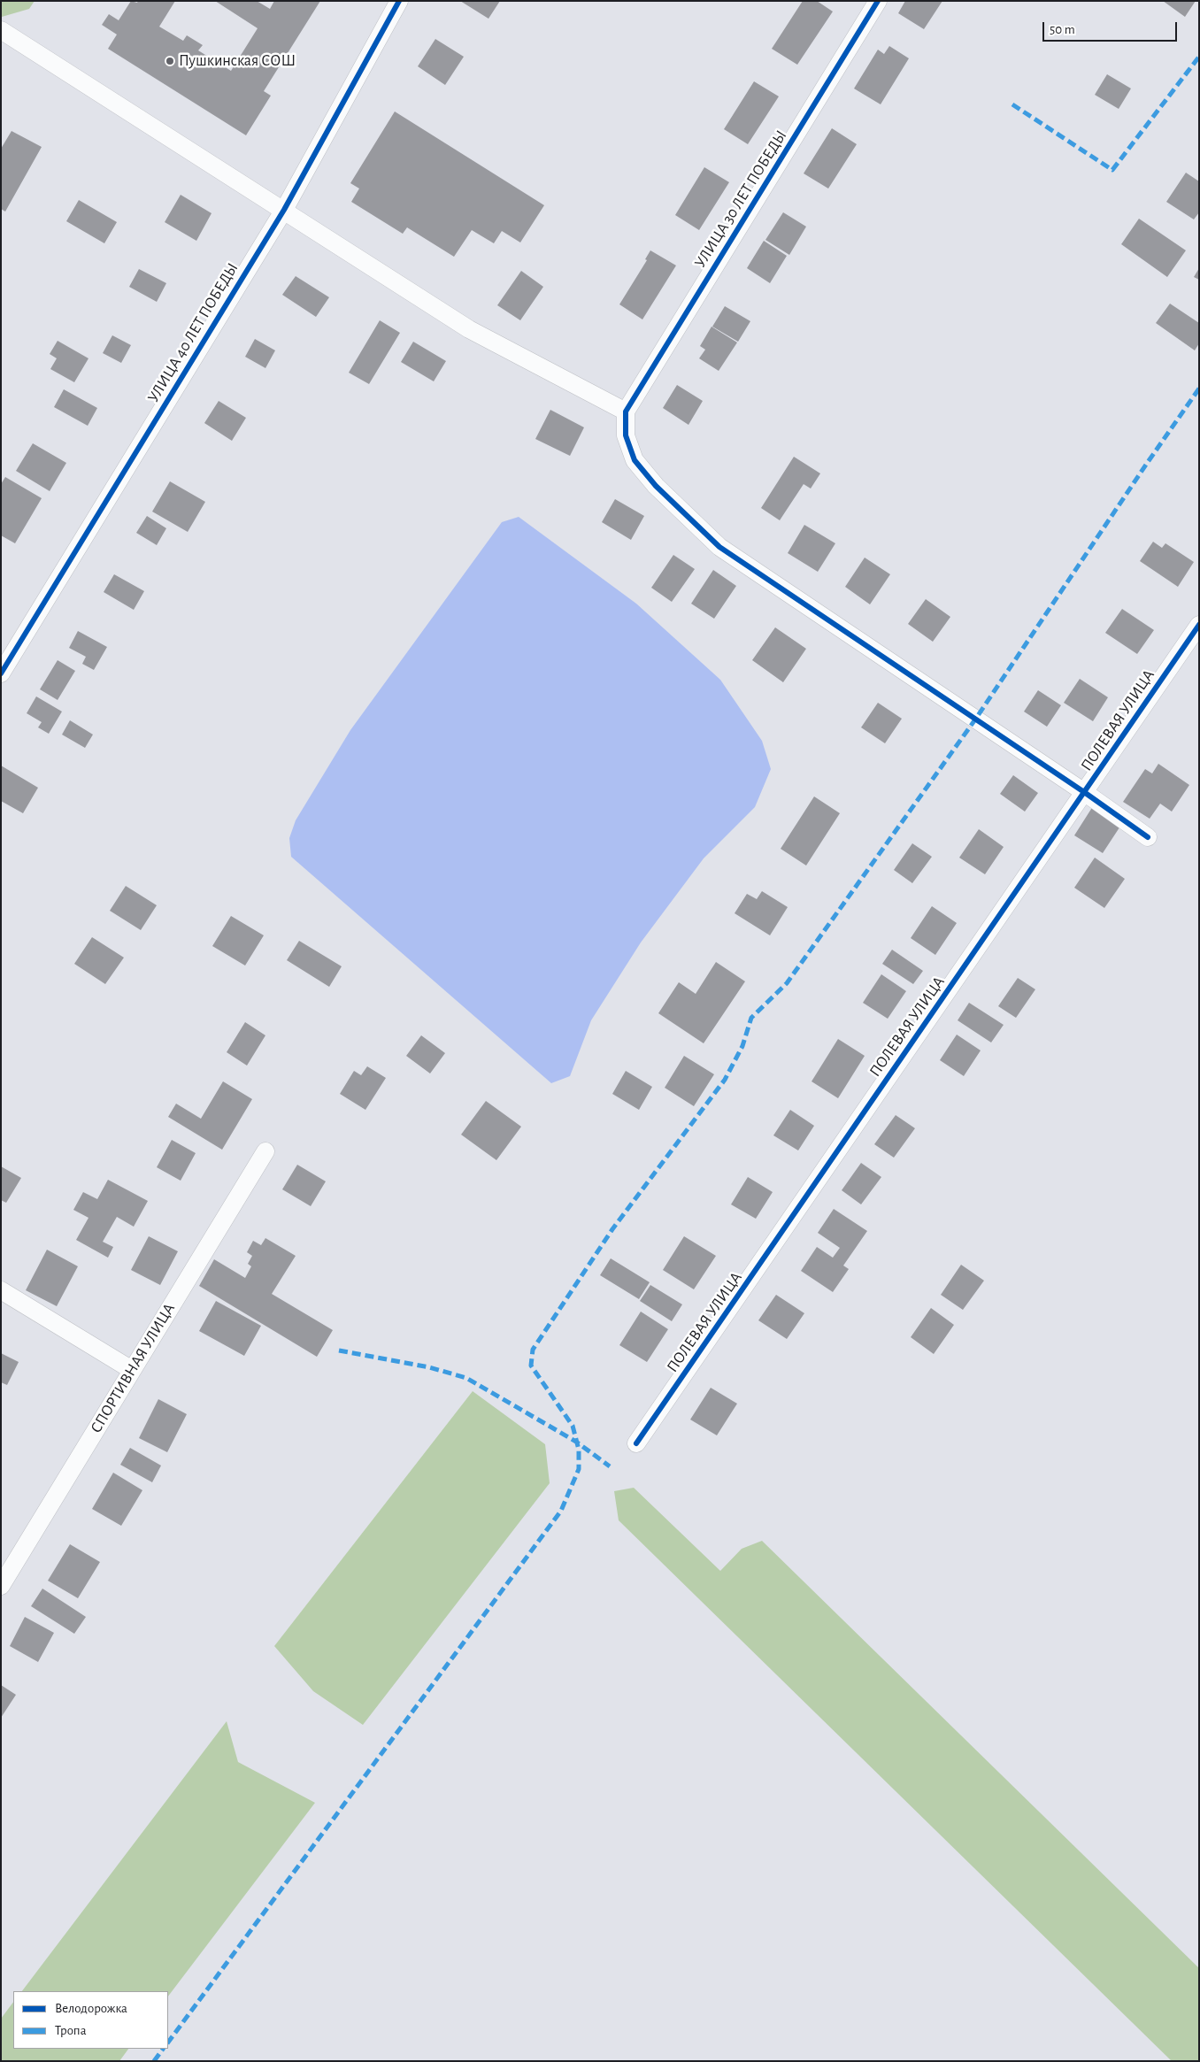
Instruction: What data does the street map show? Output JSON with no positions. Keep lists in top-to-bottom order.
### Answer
{
  "streets": {
    "street": [
      "УЛИЦА 30 ЛЕТ ПОБЕДЫ",
      "УЛИЦА 40 ЛЕТ ПОБЕДЫ",
      "ПОЛЕВАЯ УЛИЦА",
      "СПОРТИВНАЯ УЛИЦА"
    ]
  },
  "places": ["Пушкинская СОШ"],
  "legend": ["Велодорожка", "Тропа"],
  "scale_bar": "50 m"
}
